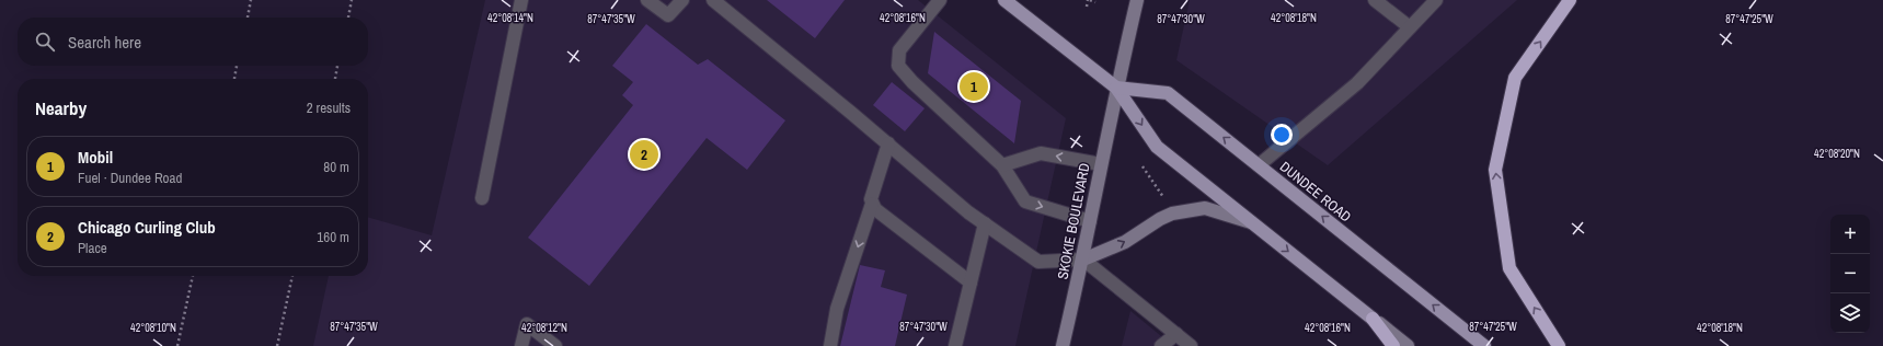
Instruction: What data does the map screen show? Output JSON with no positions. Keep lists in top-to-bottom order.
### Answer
{
  "streets": {
    "main road": ["DUNDEE ROAD", "SKOKIE BOULEVARD"]
  },
  "crossings": [
    ["DUNDEE ROAD", "SKOKIE BOULEVARD"]
  ],
  "page": {
    "search": "Search here",
    "pins": ["1", "2"],
    "heading": ["Nearby", "2 results"],
    "list": [
      {
        "mark": "1",
        "name": "Mobil",
        "note": "Fuel · Dundee Road",
        "value": "80 m"
      },
      {
        "mark": "2",
        "name": "Chicago Curling Club",
        "note": "Place",
        "value": "160 m"
      }
    ],
    "map_buttons": ["+", "−"]
  },
  "coordinates": [
    "42°08'14\"N",
    "42°08'16\"N",
    "42°08'18\"N",
    "87°47'35\"W",
    "87°47'30\"W",
    "87°47'25\"W",
    "42°08'20\"N",
    "42°08'10\"N",
    "42°08'12\"N"
  ]
}
